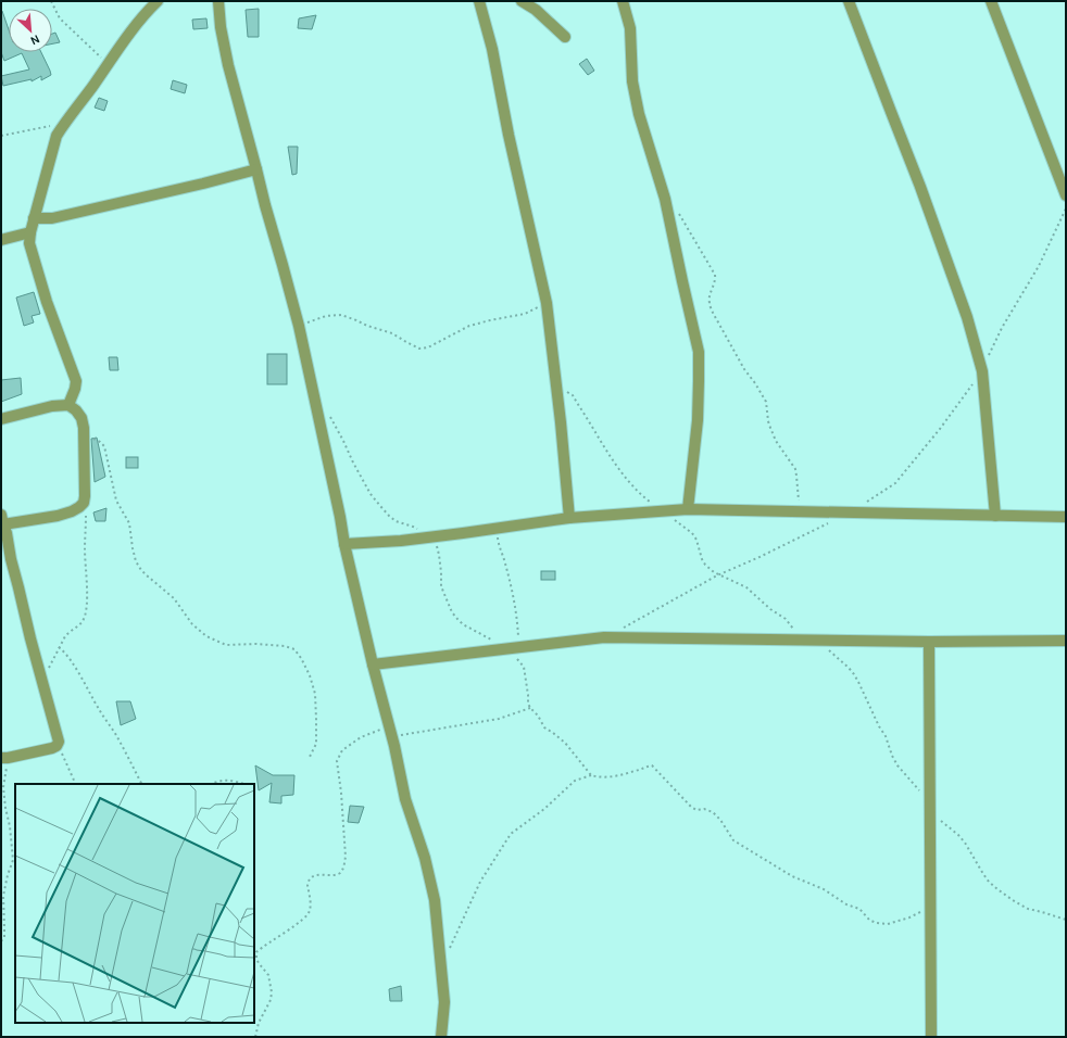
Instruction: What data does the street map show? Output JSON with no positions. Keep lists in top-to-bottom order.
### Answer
{
  "north": "bottom right"
}
